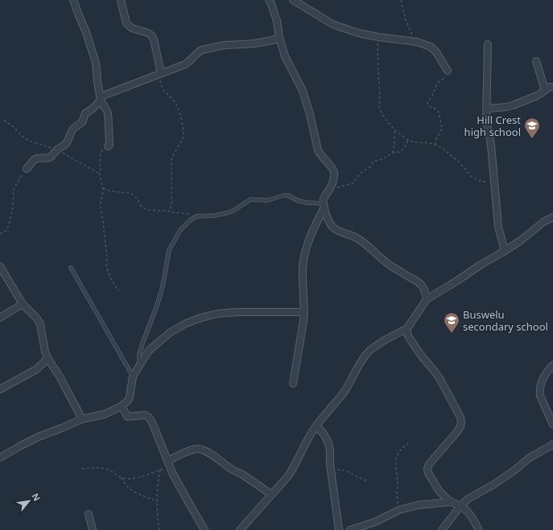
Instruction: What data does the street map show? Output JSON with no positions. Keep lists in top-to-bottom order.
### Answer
{
  "places": {
    "school or university": ["Hill Crest high school", "Buswelu secondary school"]
  },
  "north": "top right"
}
